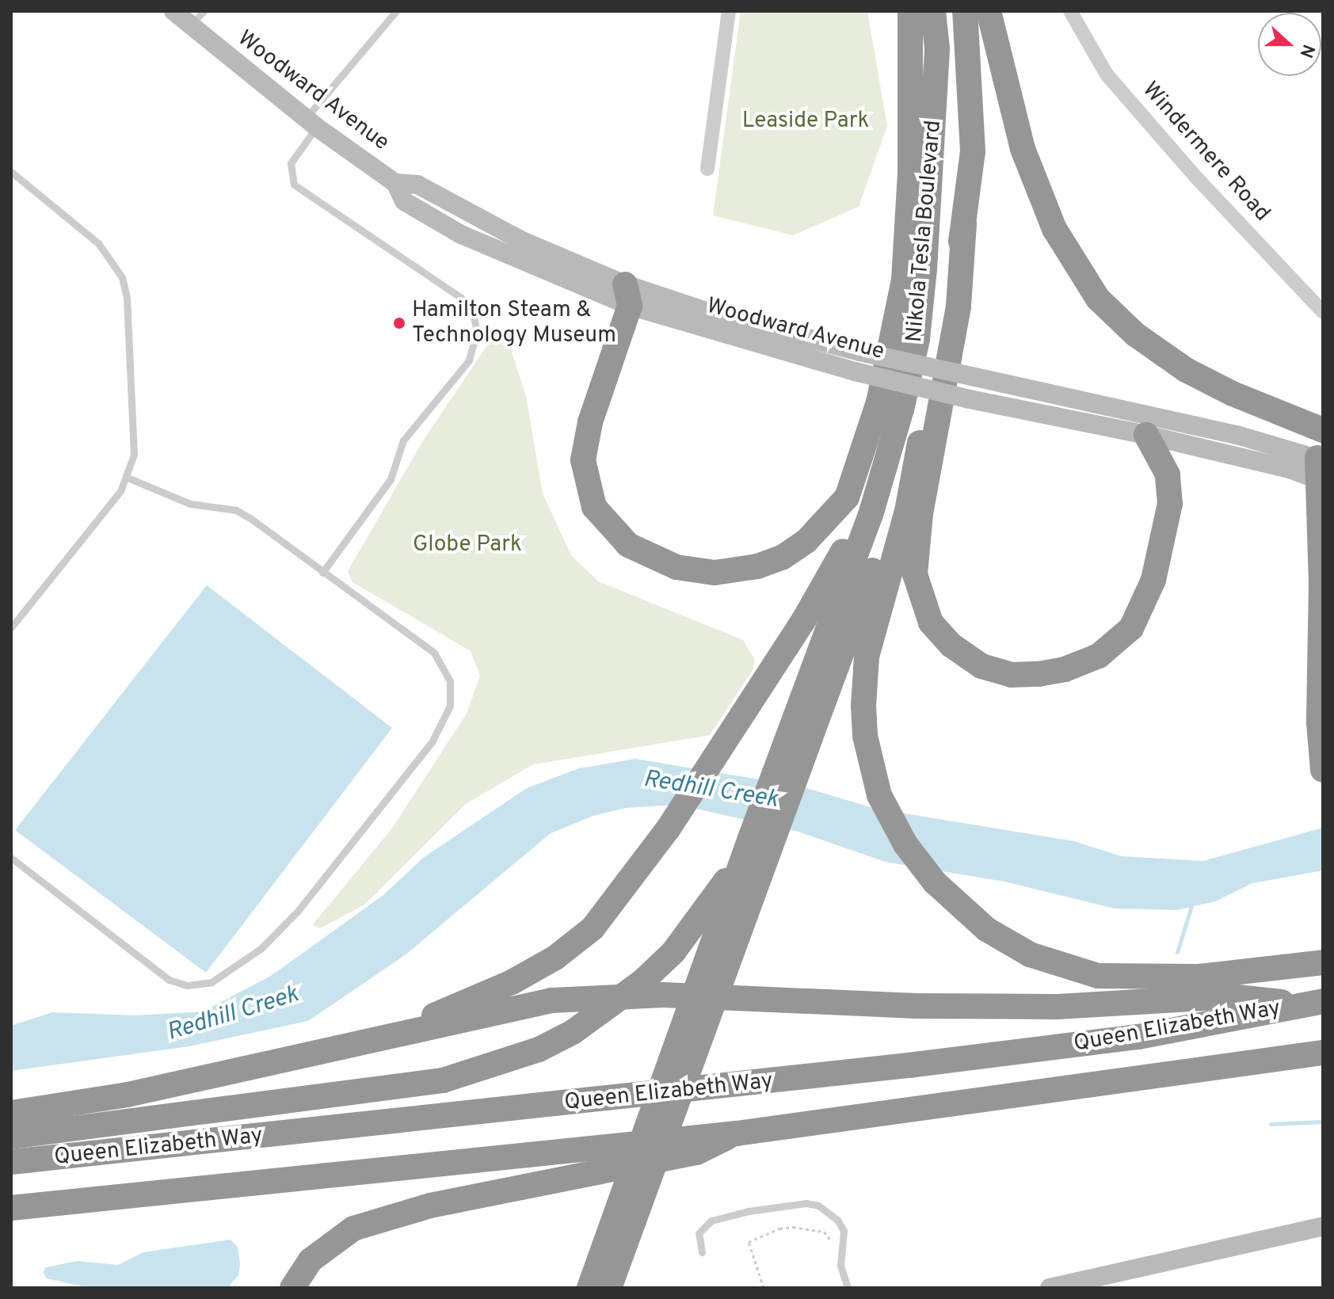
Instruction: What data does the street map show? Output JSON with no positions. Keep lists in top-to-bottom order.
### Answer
{
  "streets": {
    "highway": ["Nikola Tesla Boulevard", "Queen Elizabeth Way"],
    "main road": ["Woodward Avenue"],
    "street": ["Windermere Road"]
  },
  "water": ["Redhill Creek"],
  "parks": ["Leaside Park", "Globe Park"],
  "places": ["Hamilton Steam & Technology Museum"],
  "north": "right"
}
